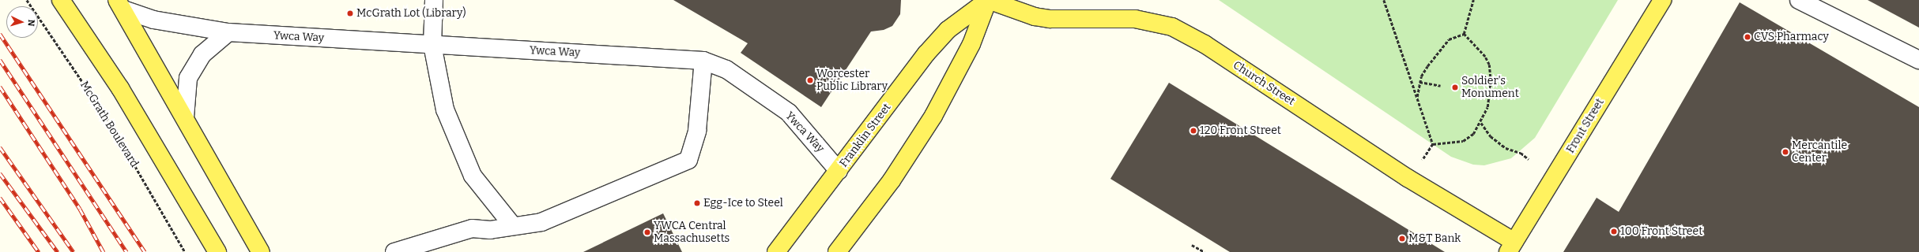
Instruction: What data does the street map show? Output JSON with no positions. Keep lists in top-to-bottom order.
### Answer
{
  "streets": {
    "main road": ["Church Street", "Front Street", "Franklin Street"],
    "street": ["Ywca Way"],
    "path": ["McGrath Boulevard"]
  },
  "crossings": [
    ["Ywca Way", "Franklin Street"],
    ["Church Street", "Front Street"]
  ],
  "places": [
    "McGrath Lot (Library)",
    "CVS Pharmacy",
    "Worcester Public Library",
    "Soldier's Monument",
    "120 Front Street",
    "Mercantile Center",
    "Egg-Ice to Steel",
    "100 Front Street",
    "YWCA Central Massachusetts",
    "M&T Bank"
  ],
  "north": "right"
}
